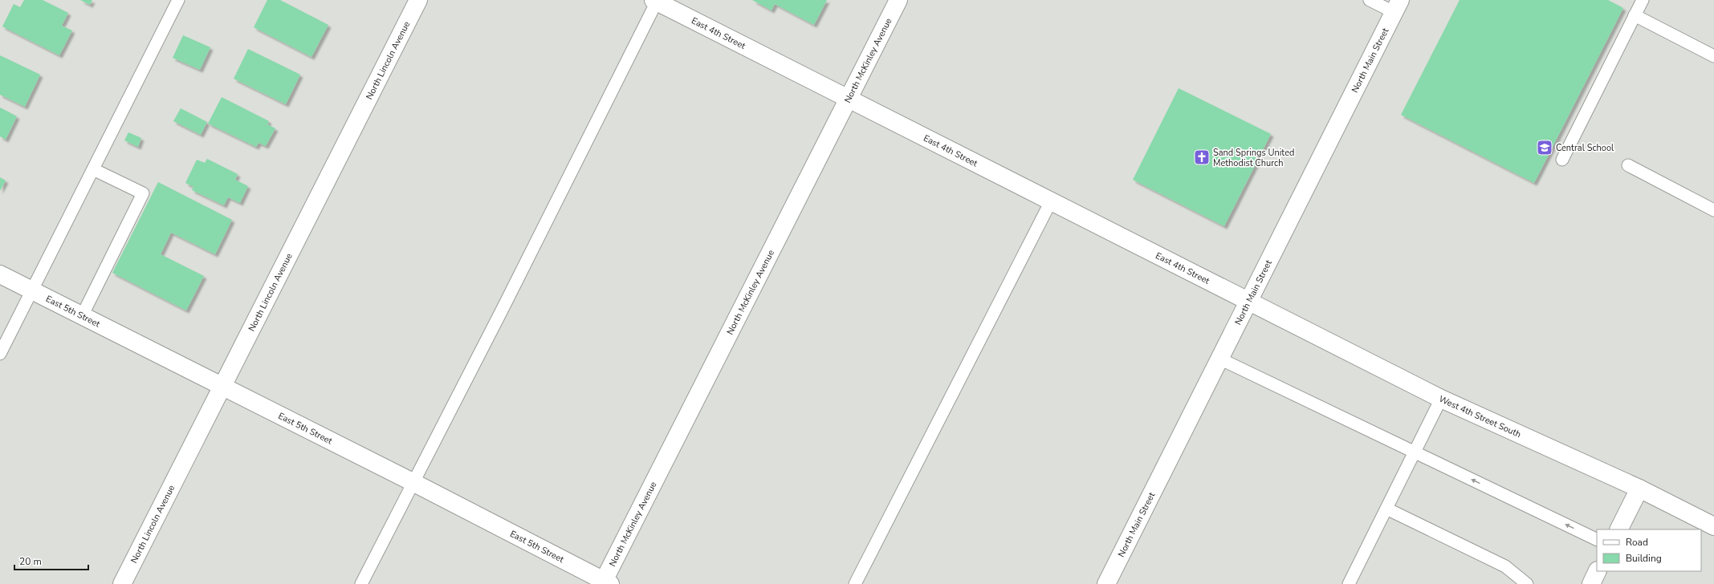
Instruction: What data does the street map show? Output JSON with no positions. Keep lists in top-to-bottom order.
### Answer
{
  "streets": {
    "street": [
      "East 4th Street",
      "North Main Street",
      "North Lincoln Avenue",
      "North McKinley Avenue",
      "East 5th Street",
      "West 4th Street South"
    ]
  },
  "crossings": [
    ["East 4th Street", "North Main Street"],
    ["East 4th Street", "North McKinley Avenue"],
    ["East 4th Street", "West 4th Street South"],
    ["North Main Street", "West 4th Street South"],
    ["North Lincoln Avenue", "East 5th Street"],
    ["North McKinley Avenue", "East 5th Street"]
  ],
  "places": {
    "school or university": ["Central School"],
    "church": ["Sand Springs United Methodist Church"]
  },
  "legend": ["Road", "Building"],
  "scale_bar": "20 m"
}
